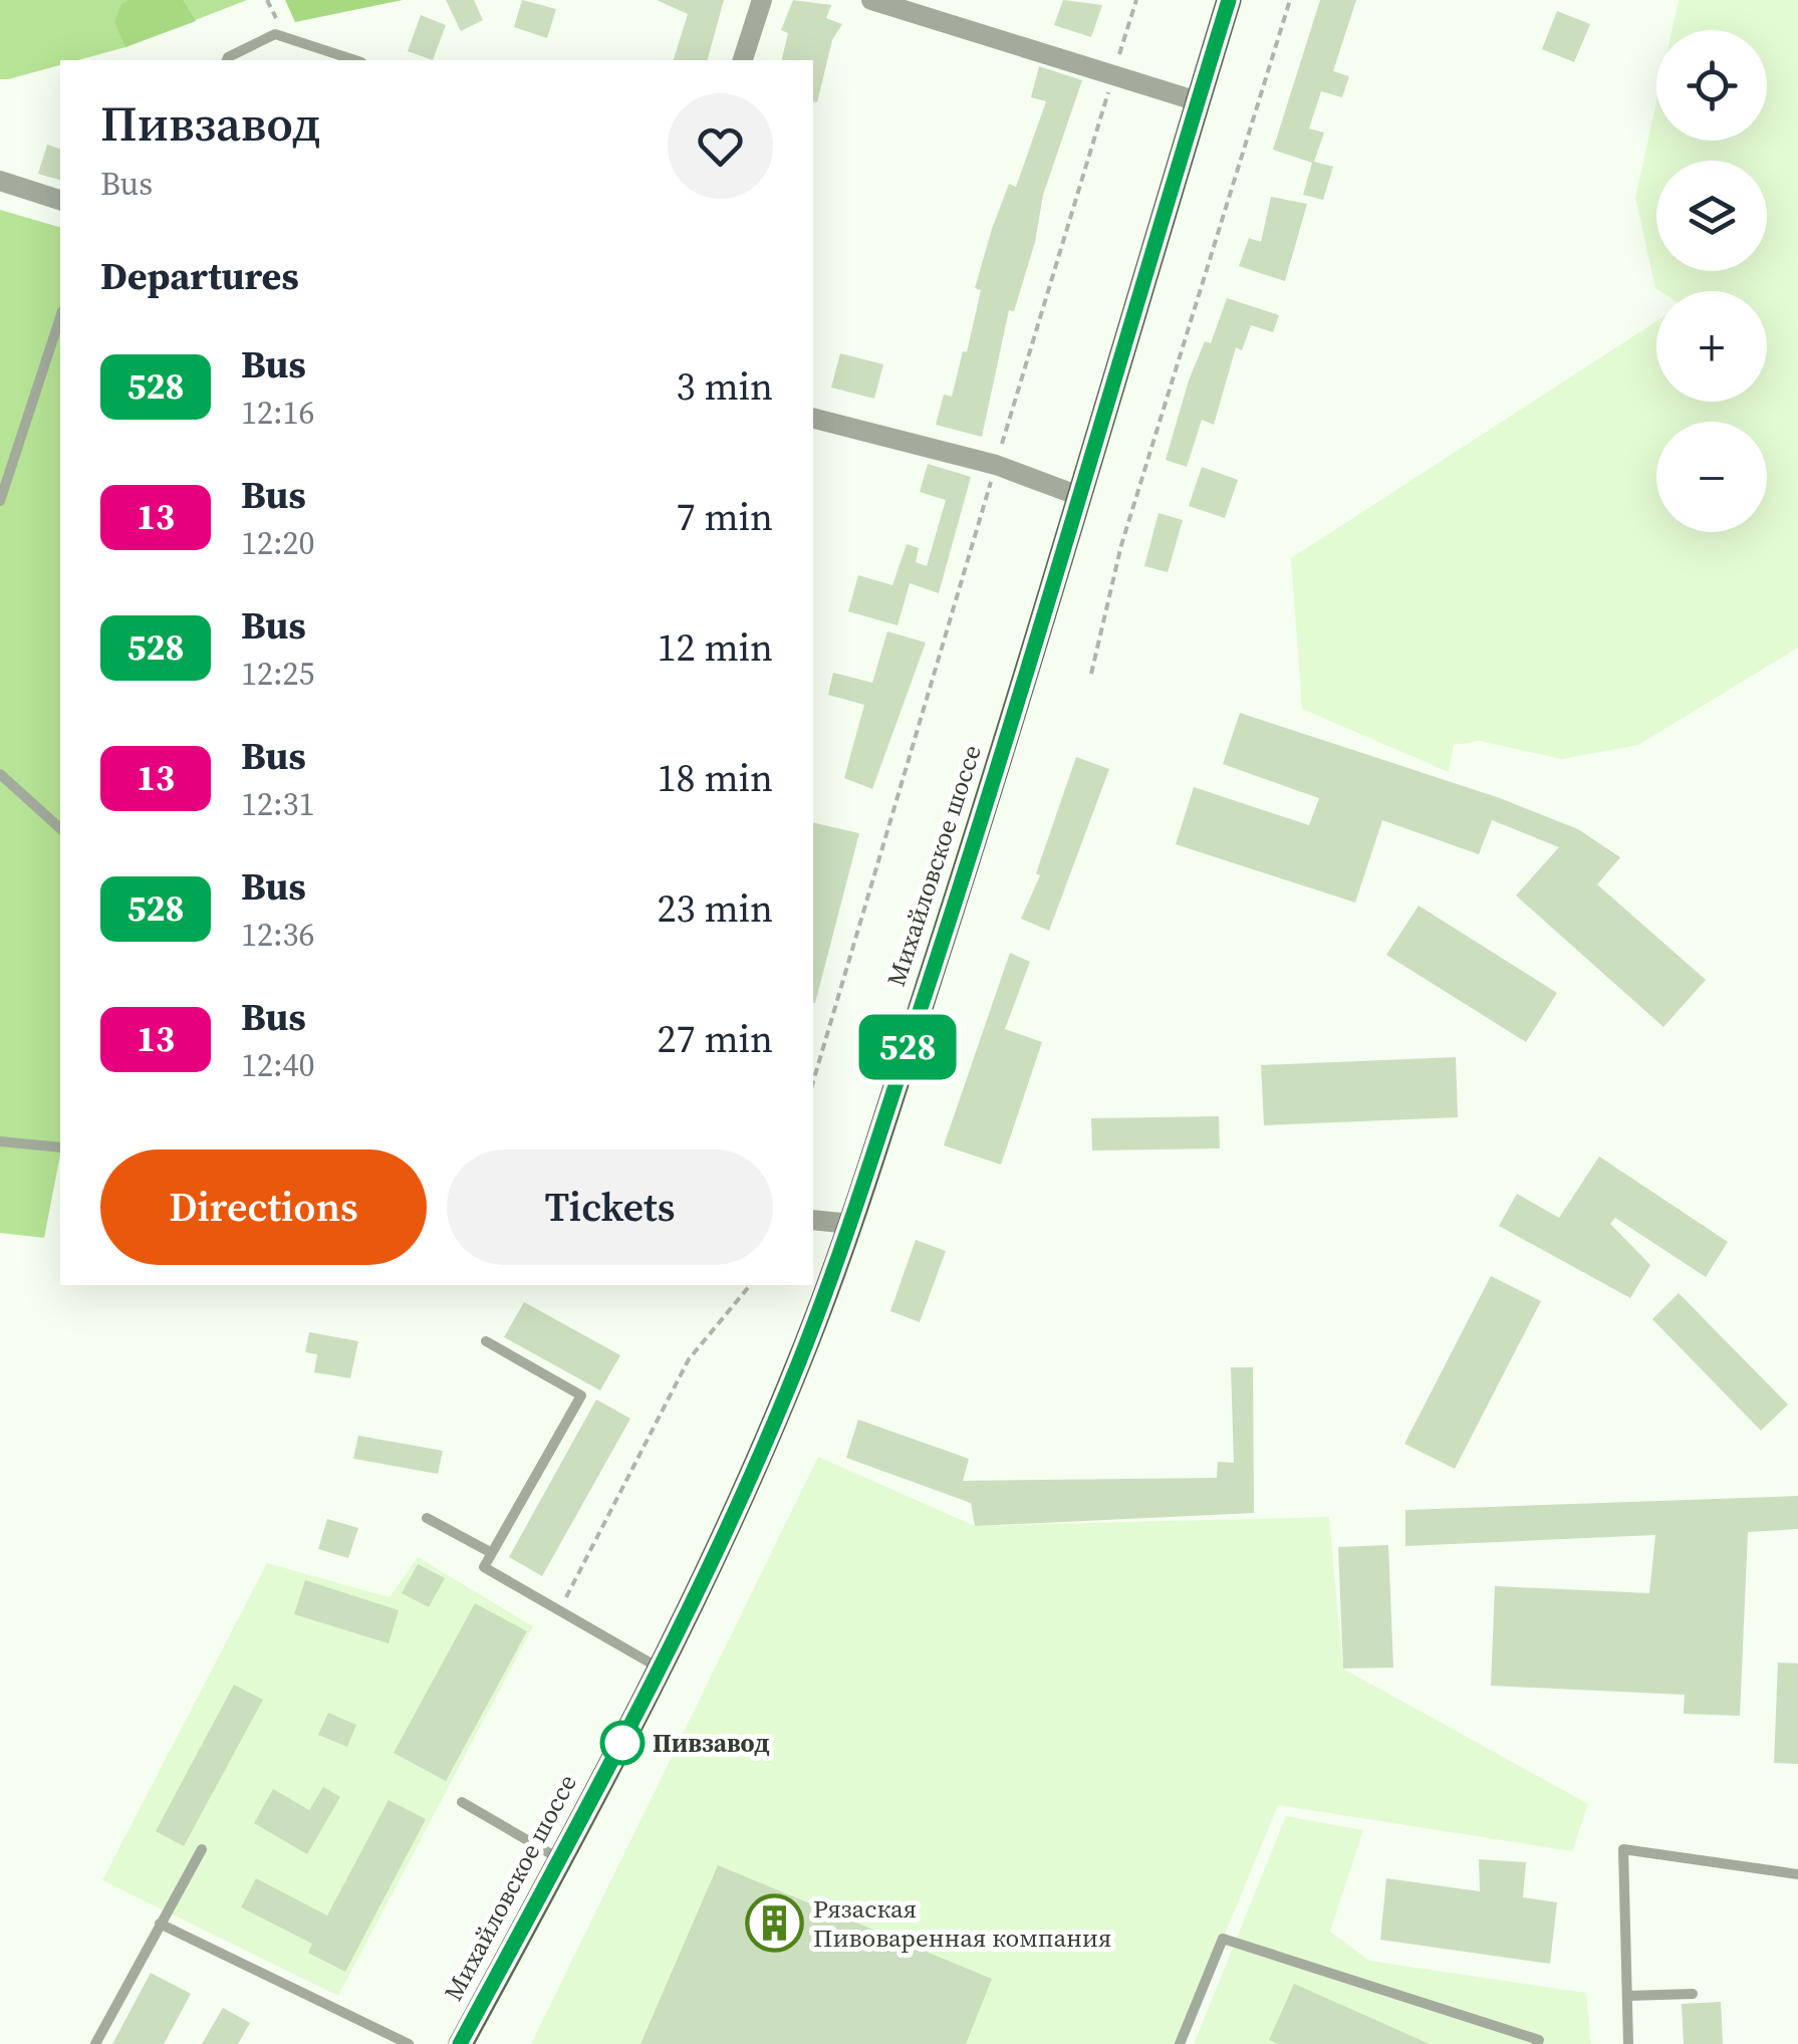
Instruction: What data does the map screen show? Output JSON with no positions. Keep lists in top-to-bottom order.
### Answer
{
  "streets": {
    "main road": ["Михайловское шоссе"]
  },
  "places": {
    "other": ["Пивзавод"],
    "building": ["Рязаская Пивоваренная компания"]
  },
  "lines": ["bus line 528"],
  "page": {
    "on_map": "528",
    "map_buttons": ["+", "−"],
    "heading": [
      ["Пивзавод", "Bus"],
      "Departures"
    ],
    "list": [
      {
        "mark": "528",
        "name": "Bus",
        "note": "12:16",
        "value": "3 min"
      },
      {
        "mark": "13",
        "name": "Bus",
        "note": "12:20",
        "value": "7 min"
      },
      {
        "mark": "528",
        "name": "Bus",
        "note": "12:25",
        "value": "12 min"
      },
      {
        "mark": "13",
        "name": "Bus",
        "note": "12:31",
        "value": "18 min"
      },
      {
        "mark": "528",
        "name": "Bus",
        "note": "12:36",
        "value": "23 min"
      },
      {
        "mark": "13",
        "name": "Bus",
        "note": "12:40",
        "value": "27 min"
      }
    ],
    "buttons": ["Directions", "Tickets"]
  }
}
